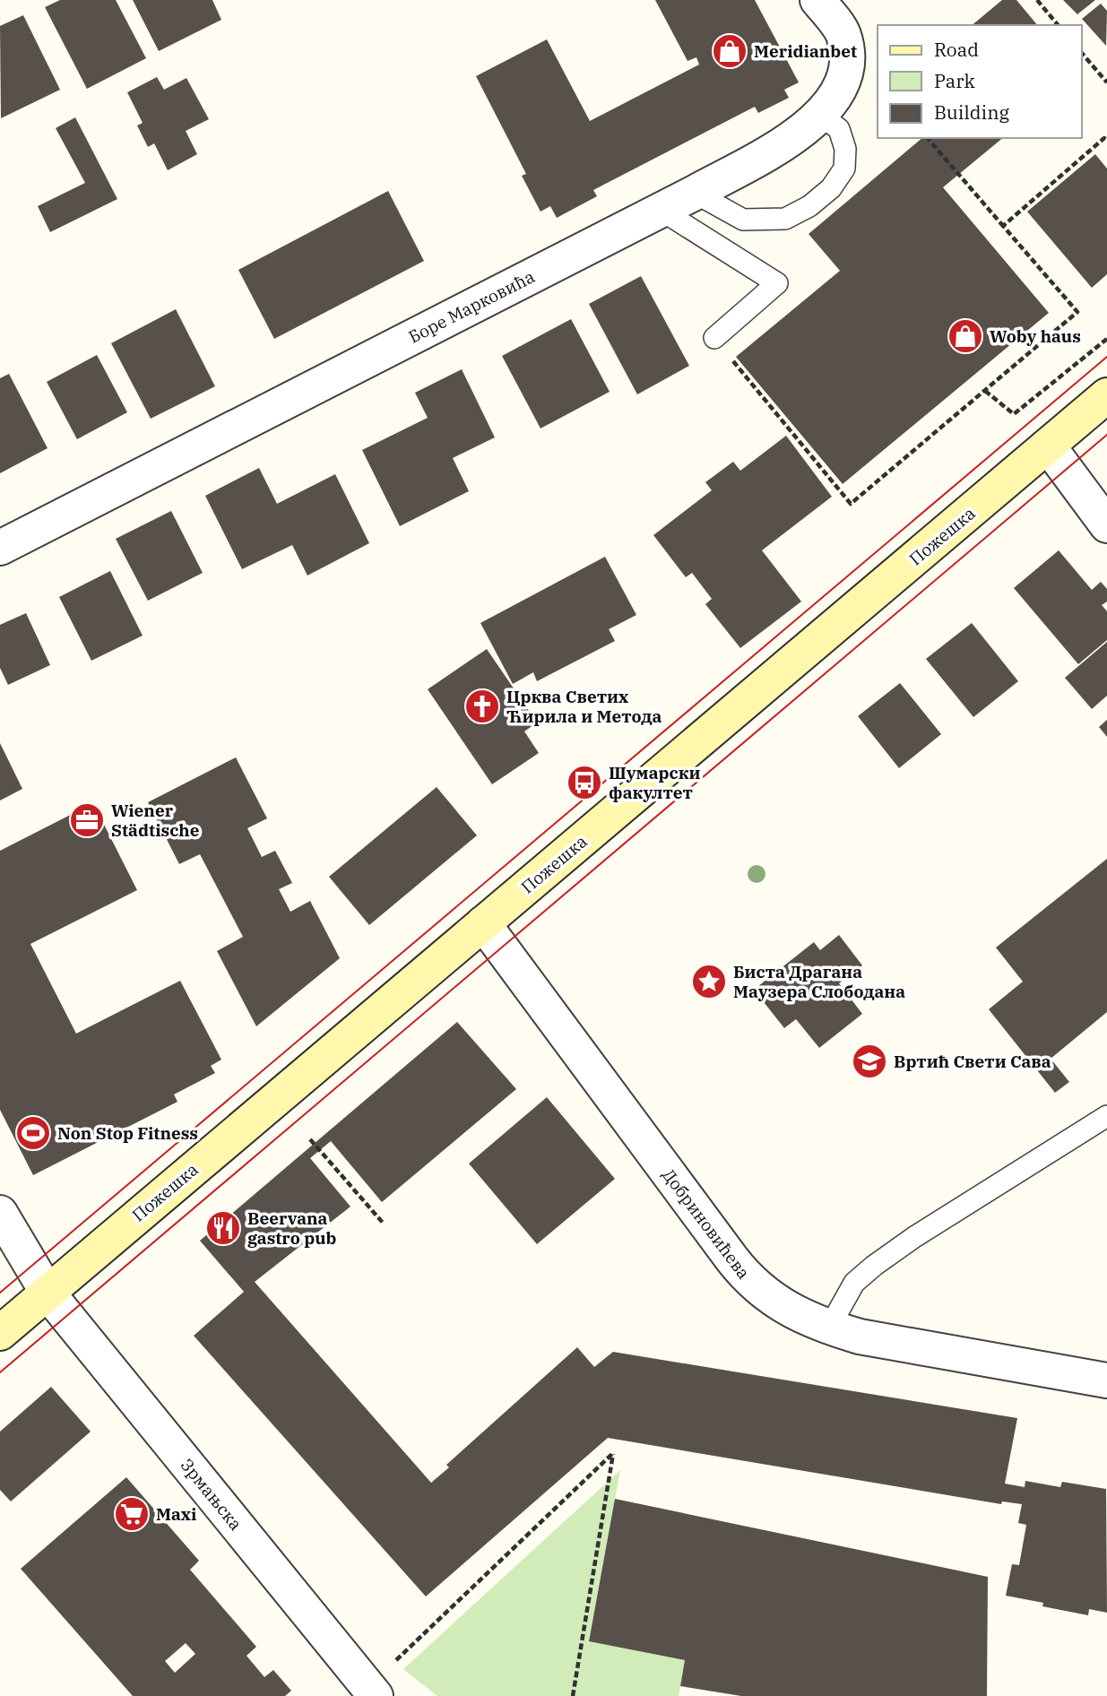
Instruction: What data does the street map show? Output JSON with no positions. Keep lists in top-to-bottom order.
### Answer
{
  "streets": {
    "main road": ["Пожешка"],
    "street": ["Боре Марковића", "Добриновићева", "Зрмањска"]
  },
  "crossings": [
    ["Пожешка", "Добриновићева"],
    ["Пожешка", "Зрмањска"]
  ],
  "places": {
    "shop": ["Meridianbet", "Woby haus"],
    "church": ["Црква Светих Ћирила и Метода"],
    "bus stop": ["Шумарски факултет"],
    "office": ["Wiener Städtische"],
    "place": ["Биста Драгана Маузера Слободана"],
    "school or university": ["Вртић Свети Сава"],
    "sports": ["Non Stop Fitness"],
    "restaurant": ["Beervana gastro pub"],
    "supermarket": ["Maxi"]
  },
  "legend": ["Road", "Park", "Building"]
}
